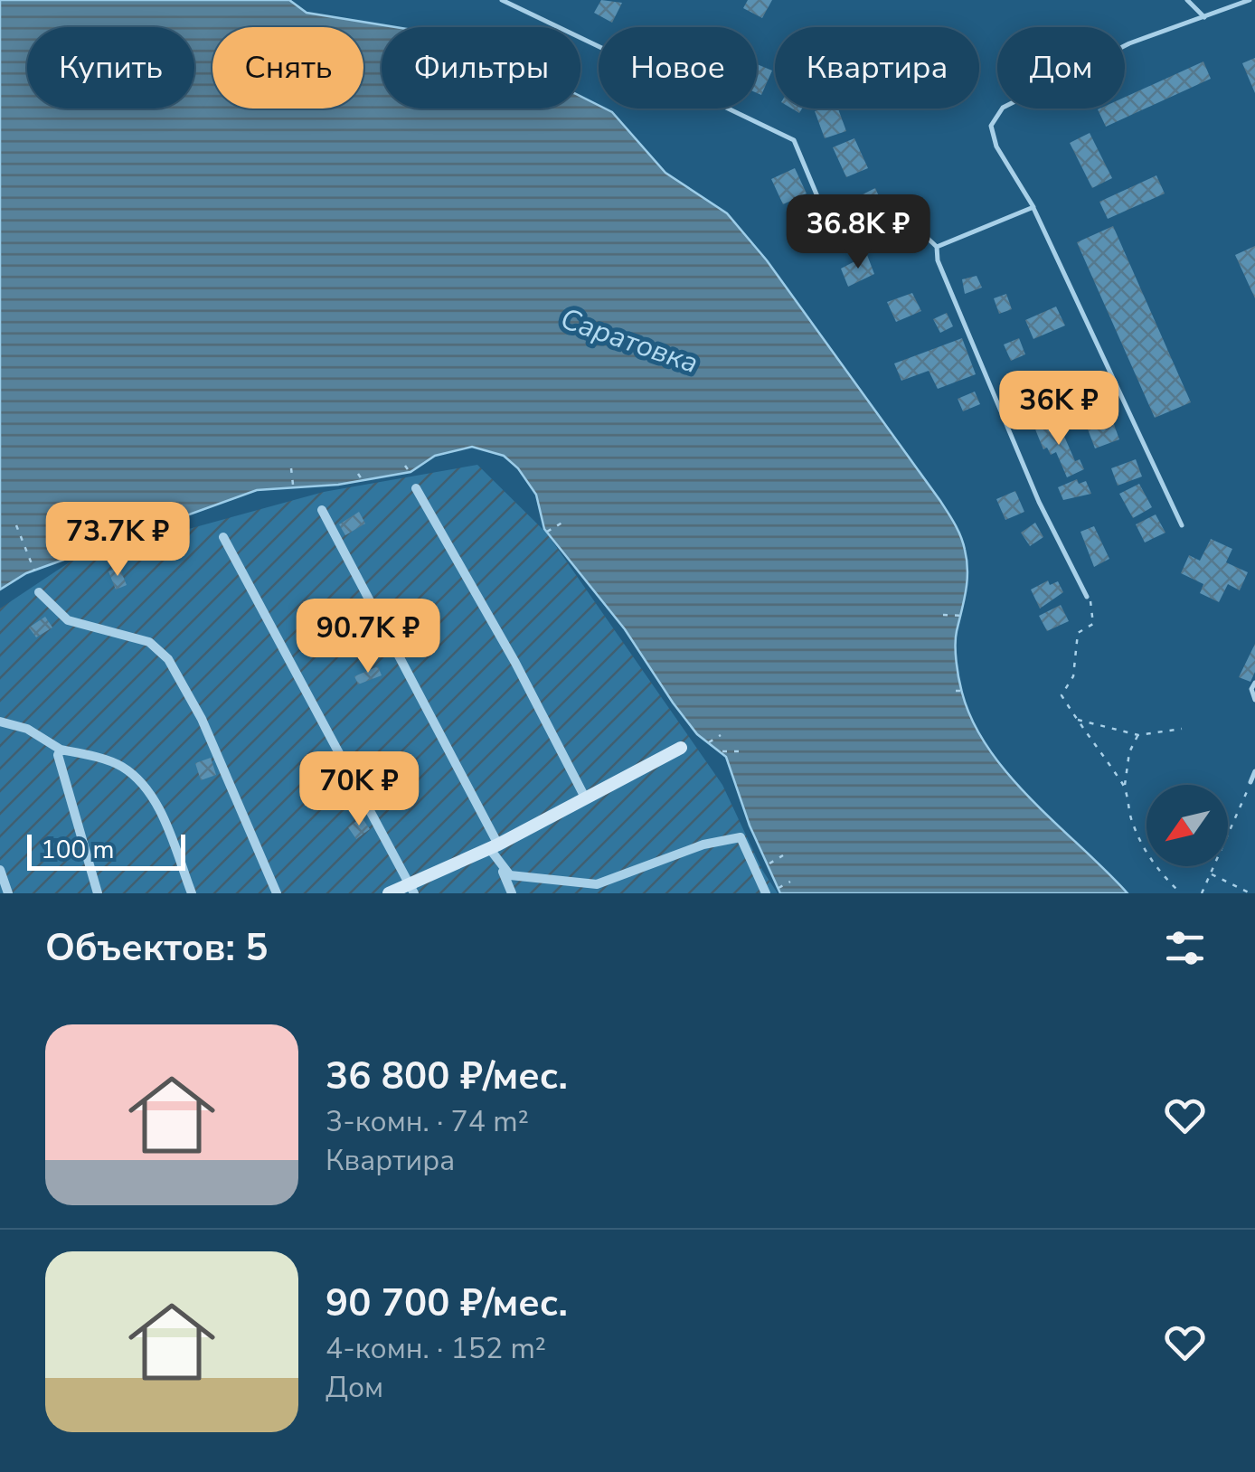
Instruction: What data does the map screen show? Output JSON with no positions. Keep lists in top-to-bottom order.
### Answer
{
  "water": ["Саратовка"],
  "scale_bar": "100 m",
  "north": "bottom left",
  "page": {
    "chip": [
      "Купить",
      "Снять",
      "Фильтры",
      "Новое",
      "Квартира",
      "Дом"
    ],
    "price": [
      "36.8K ₽",
      "36K ₽",
      "73.7K ₽",
      "90.7K ₽",
      "70K ₽"
    ],
    "scale": "100 m",
    "heading": "Объектов: 5",
    "list": [
      {
        "name": "36 800 ₽/мес.",
        "note": "3-комн. · 74 m² · Квартира"
      },
      {
        "name": "90 700 ₽/мес.",
        "note": "4-комн. · 152 m² · Дом"
      }
    ]
  }
}
